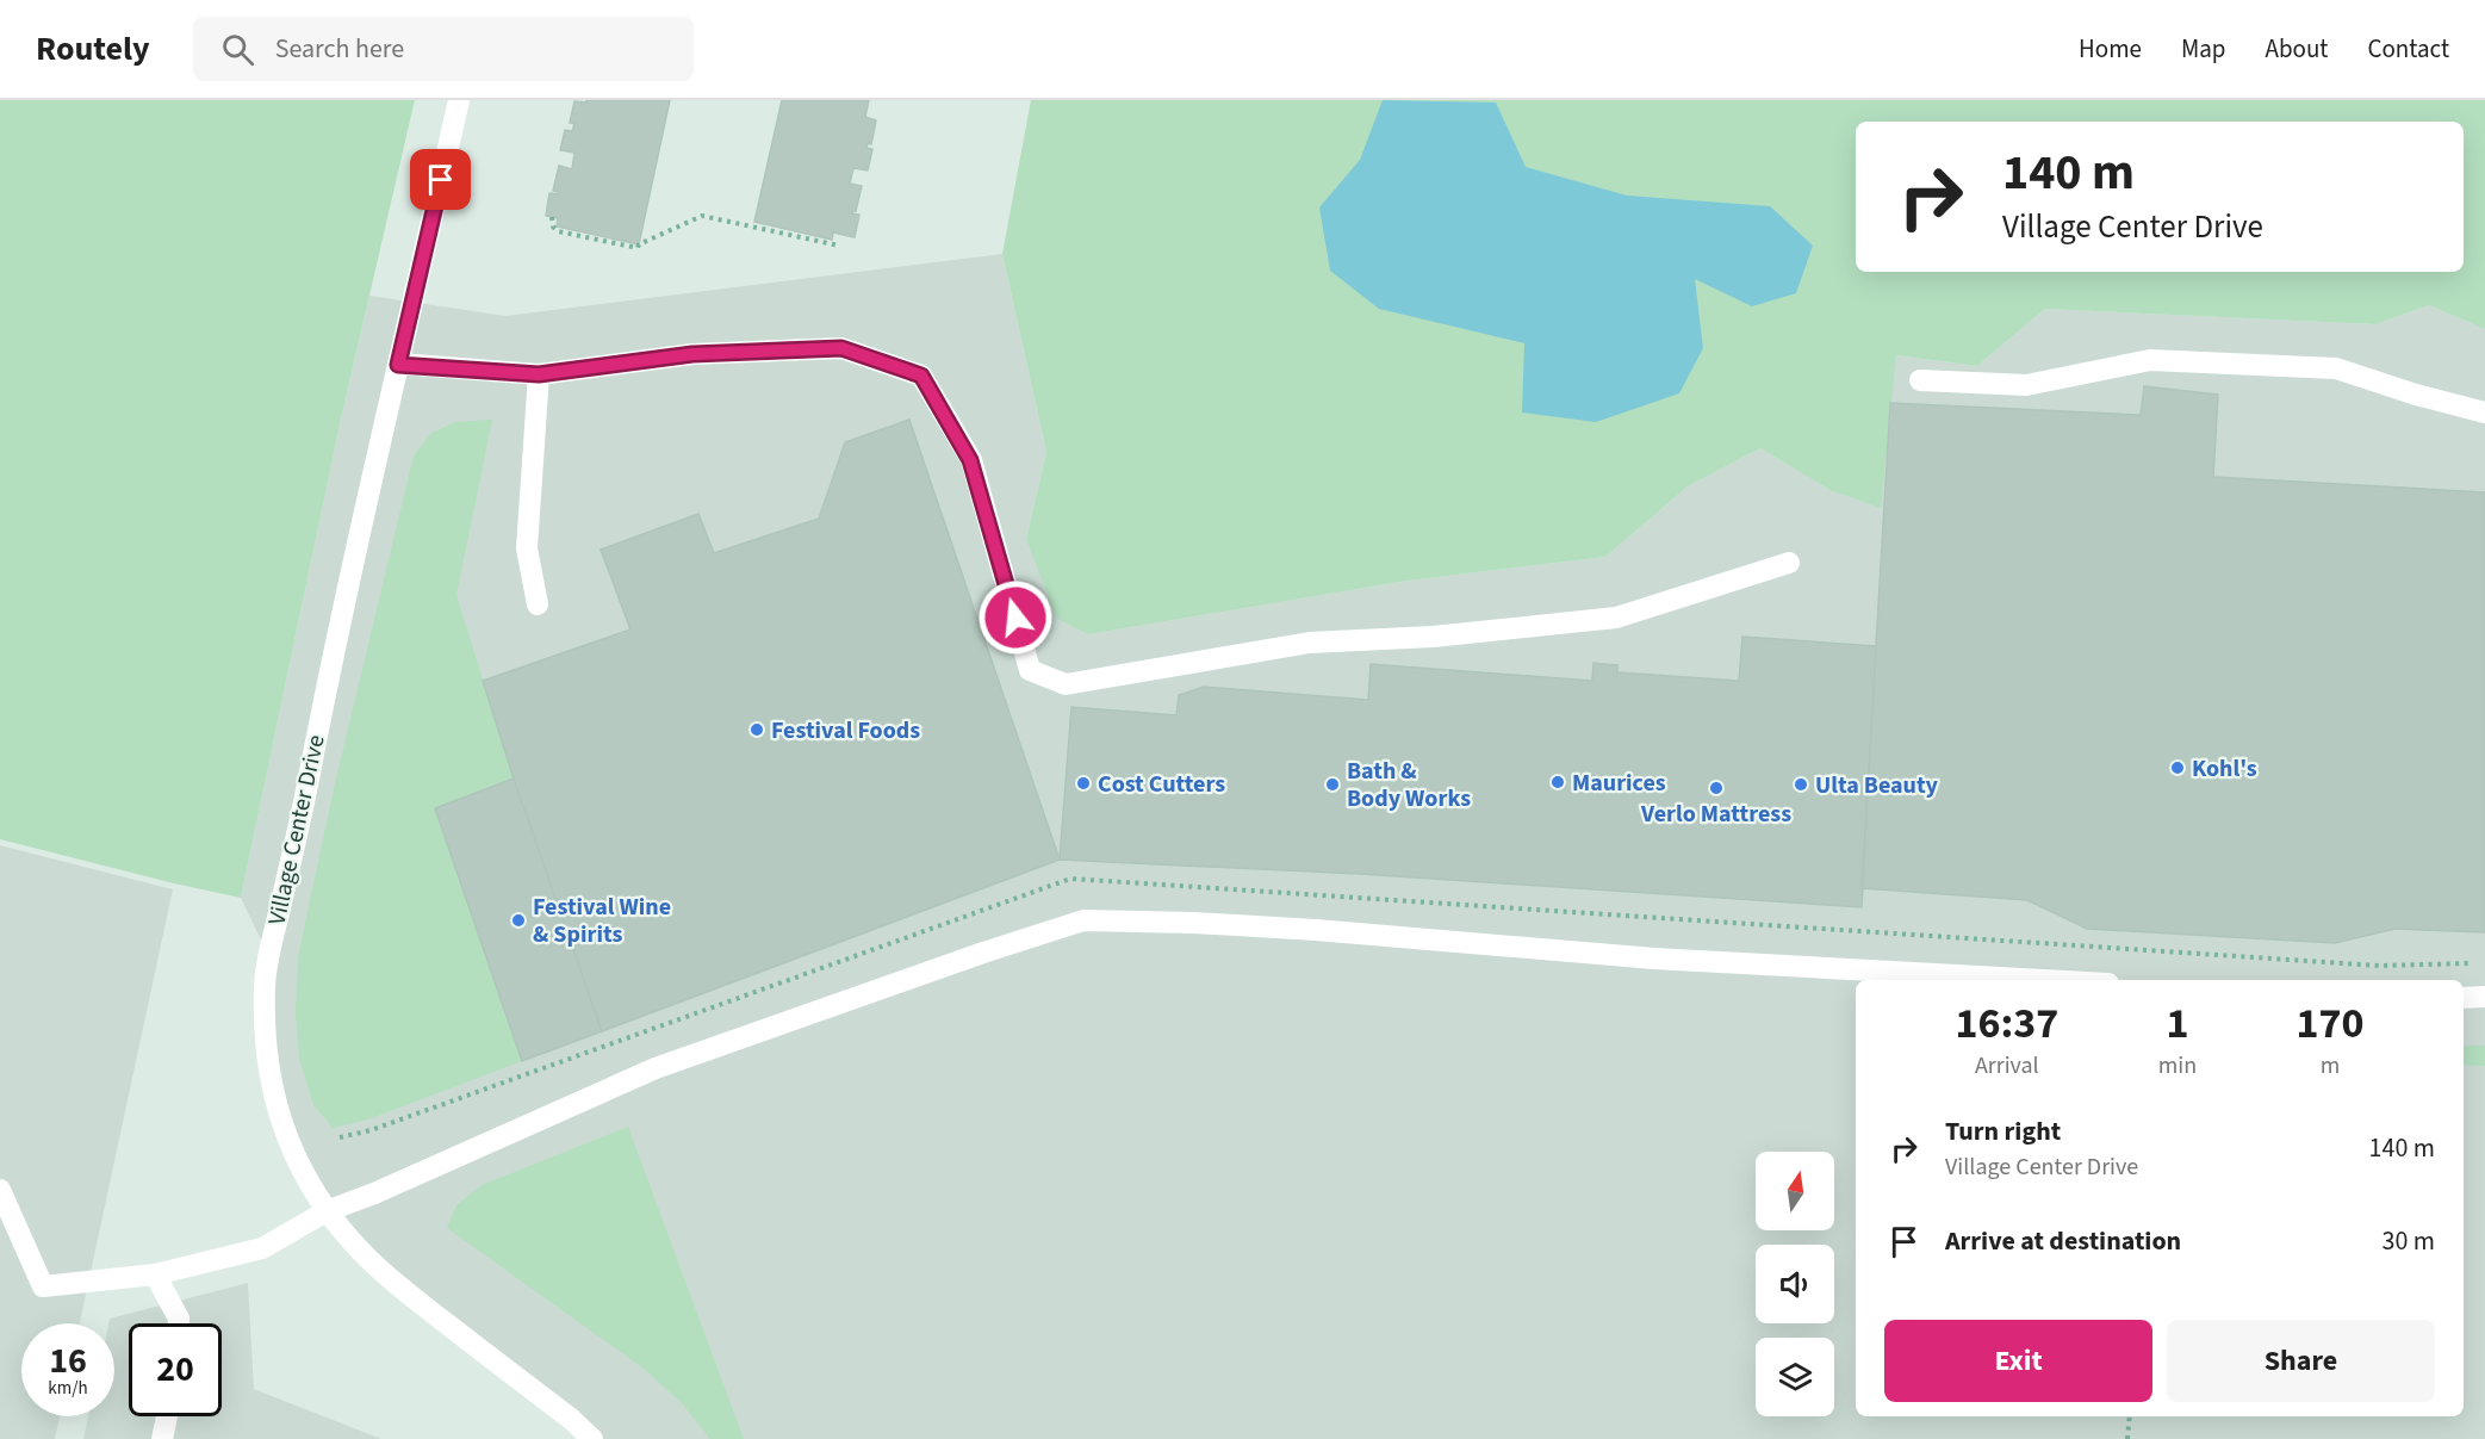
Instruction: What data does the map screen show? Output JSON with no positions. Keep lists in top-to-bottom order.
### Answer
{
  "streets": {
    "street": ["Village Center Drive"]
  },
  "places": [
    "Festival Foods",
    "Kohl's",
    "Maurices",
    "Cost Cutters",
    "Bath & Body Works",
    "Ulta Beauty",
    "Verlo Mattress",
    "Festival Wine & Spirits"
  ],
  "north": "top",
  "page": {
    "header": "Routely",
    "search": "Search here",
    "nav": [
      "Home",
      "Map",
      "About",
      "Contact"
    ],
    "turn": ["140 m", "Village Center Drive"],
    "eta": [
      "16:37",
      "Arrival",
      "1",
      "min",
      "170",
      "m"
    ],
    "list": [
      {
        "name": "Turn right",
        "note": "Village Center Drive",
        "value": "140 m"
      },
      {
        "name": "Arrive at destination",
        "value": "30 m"
      }
    ],
    "buttons": ["Exit", "Share"],
    "speed": "16 km/h",
    "limit": "20"
  }
}
